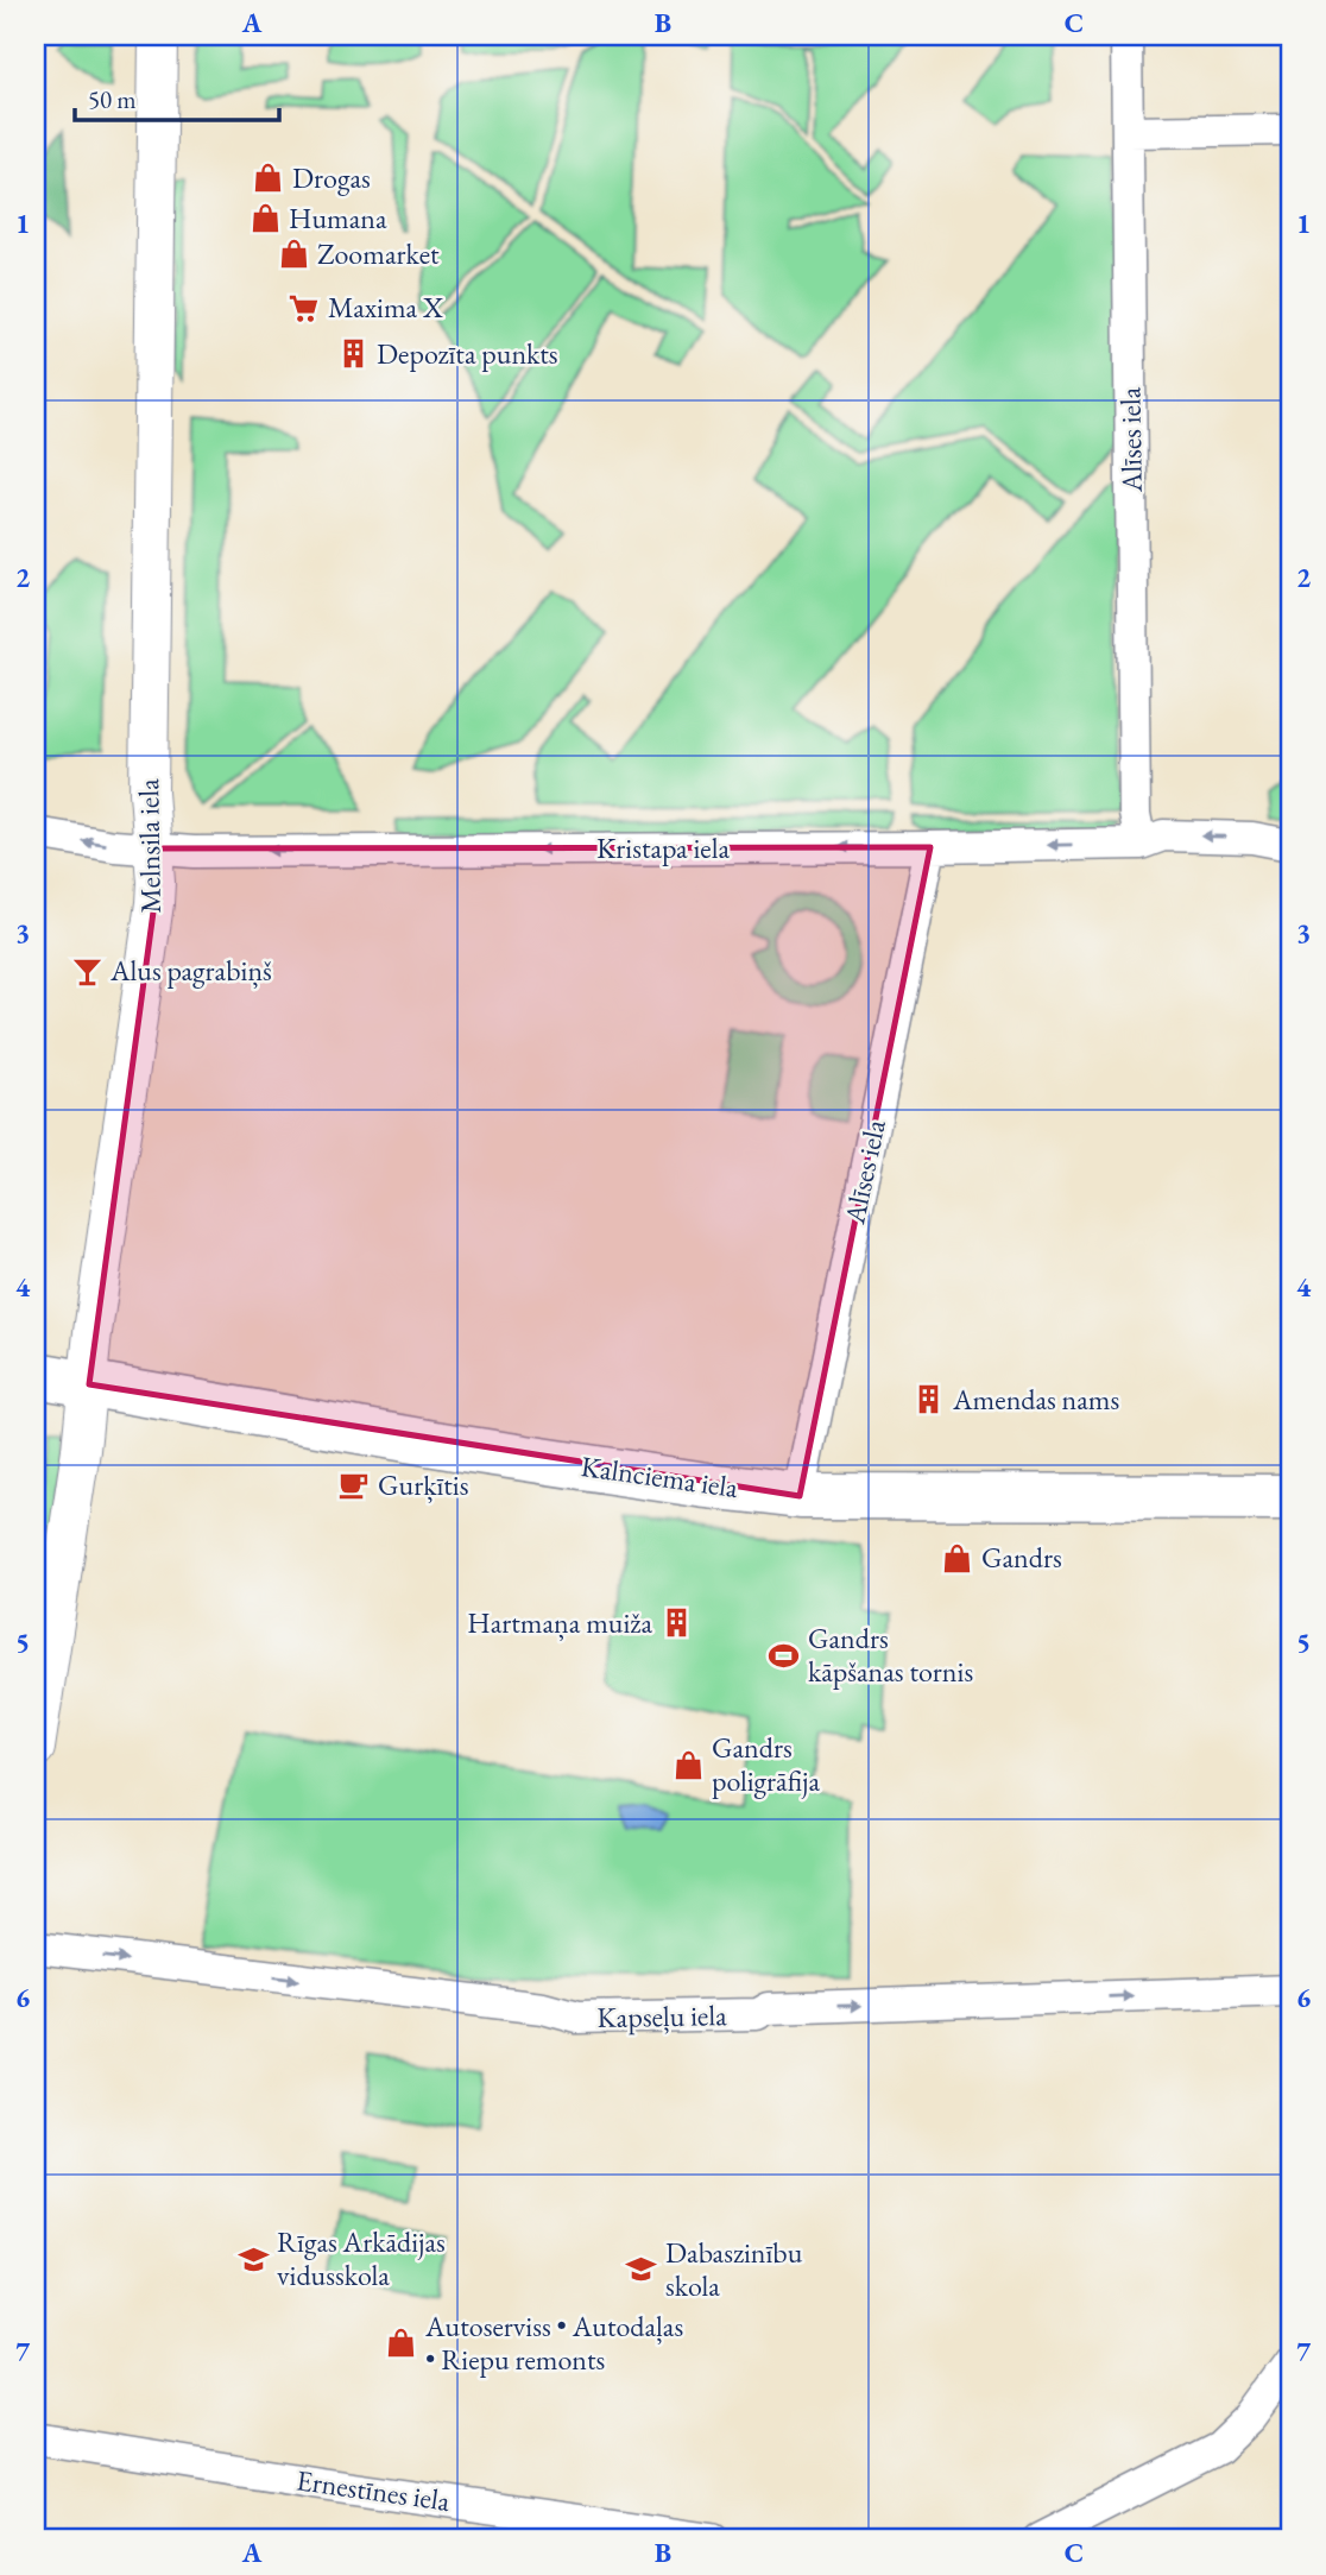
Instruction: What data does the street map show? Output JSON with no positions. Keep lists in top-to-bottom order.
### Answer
{
  "streets": {
    "main road": ["Kalnciema iela"],
    "street": [
      "Alīses iela",
      "Melnsila iela",
      "Kristapa iela",
      "Kapseļu iela",
      "Ernestīnes iela"
    ]
  },
  "crossings": [
    ["Alīses iela", "Kristapa iela"],
    ["Alīses iela", "Kalnciema iela"],
    ["Melnsila iela", "Kristapa iela"],
    ["Melnsila iela", "Kalnciema iela"]
  ],
  "one_way": ["Kristapa iela", "Kapseļu iela"],
  "places": {
    "shop": [
      "Drogas",
      "Humana",
      "Zoomarket",
      "Gandrs",
      "Gandrs poligrāfija",
      "Autoserviss • Autodaļas • Riepu remonts"
    ],
    "supermarket": ["Maxima X"],
    "building": ["Depozīta punkts", "Amendas nams", "Hartmaņa muiža"],
    "bar": ["Alus pagrabiņš"],
    "cafe": ["Gurķītis"],
    "sports": ["Gandrs kāpšanas tornis"],
    "school or university": ["Rīgas Arkādijas vidusskola", "Dabaszinību skola"]
  },
  "scale_bar": "50 m",
  "grid": {
    "columns": ["A", "B", "C"],
    "rows": [
      "1",
      "2",
      "3",
      "4",
      "5",
      "6",
      "7"
    ]
  }
}
